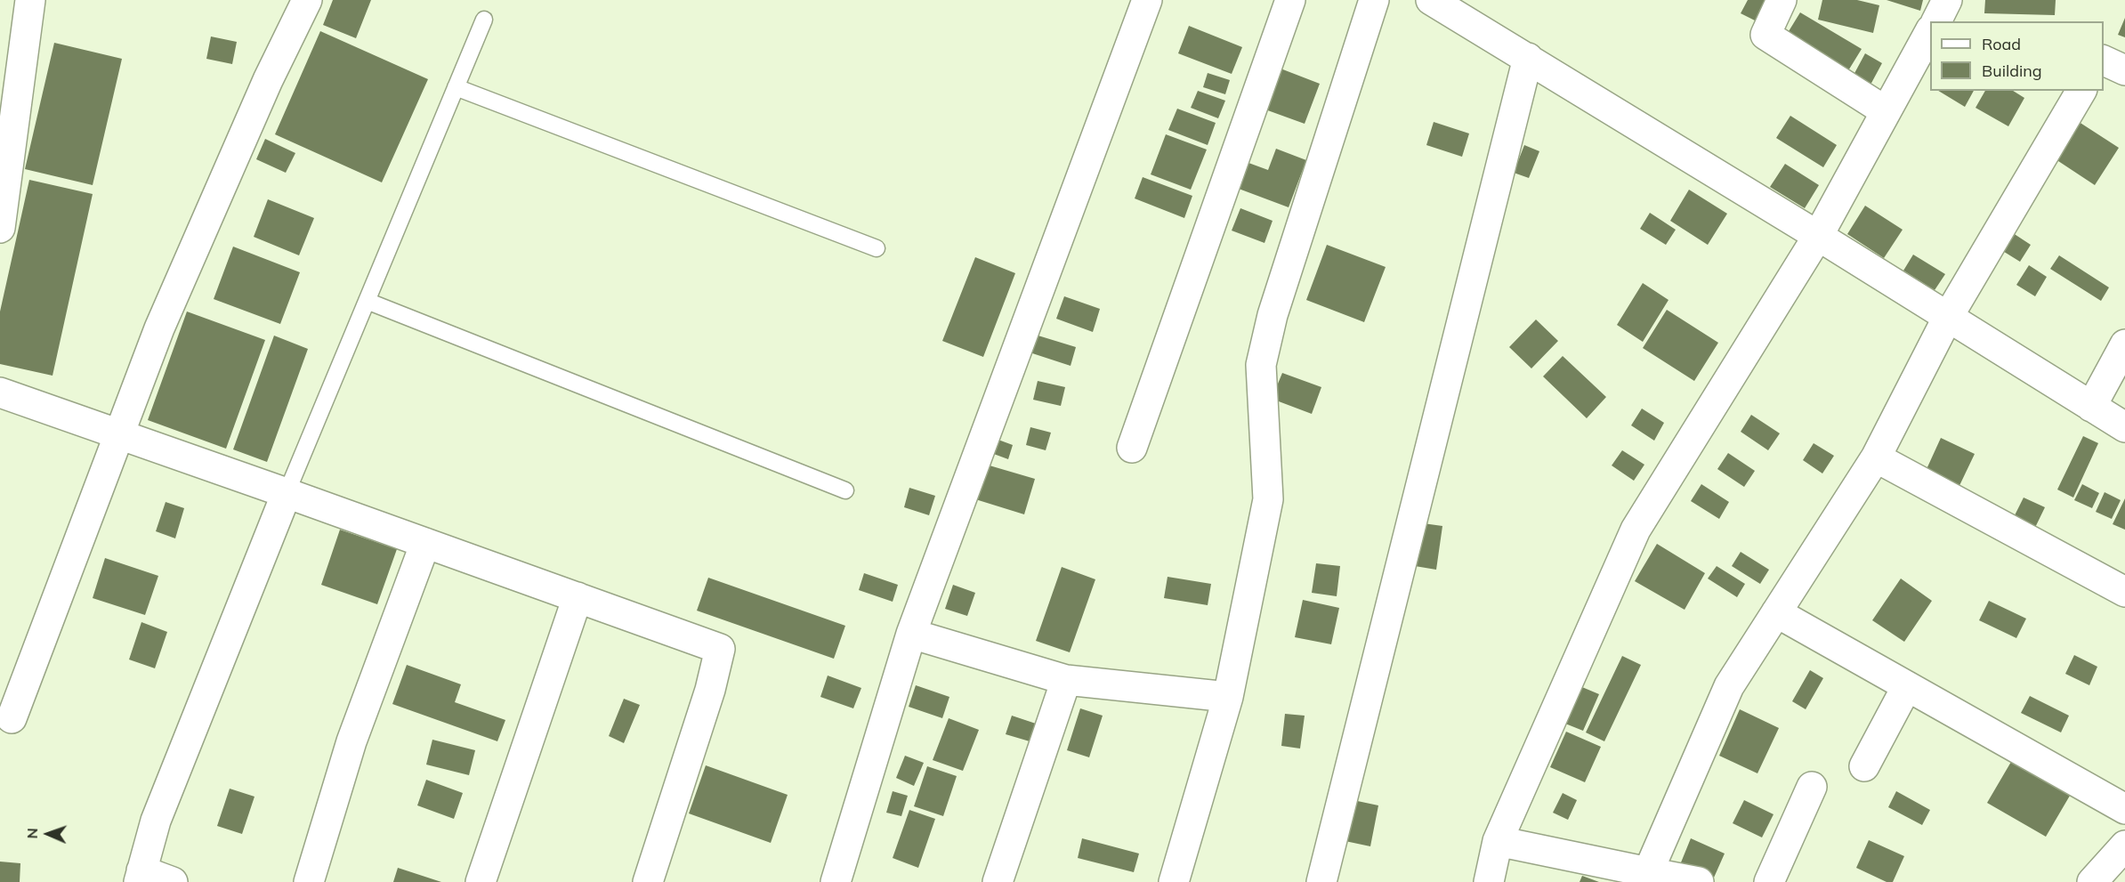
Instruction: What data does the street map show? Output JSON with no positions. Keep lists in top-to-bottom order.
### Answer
{
  "legend": ["Road", "Building"],
  "north": "left"
}
